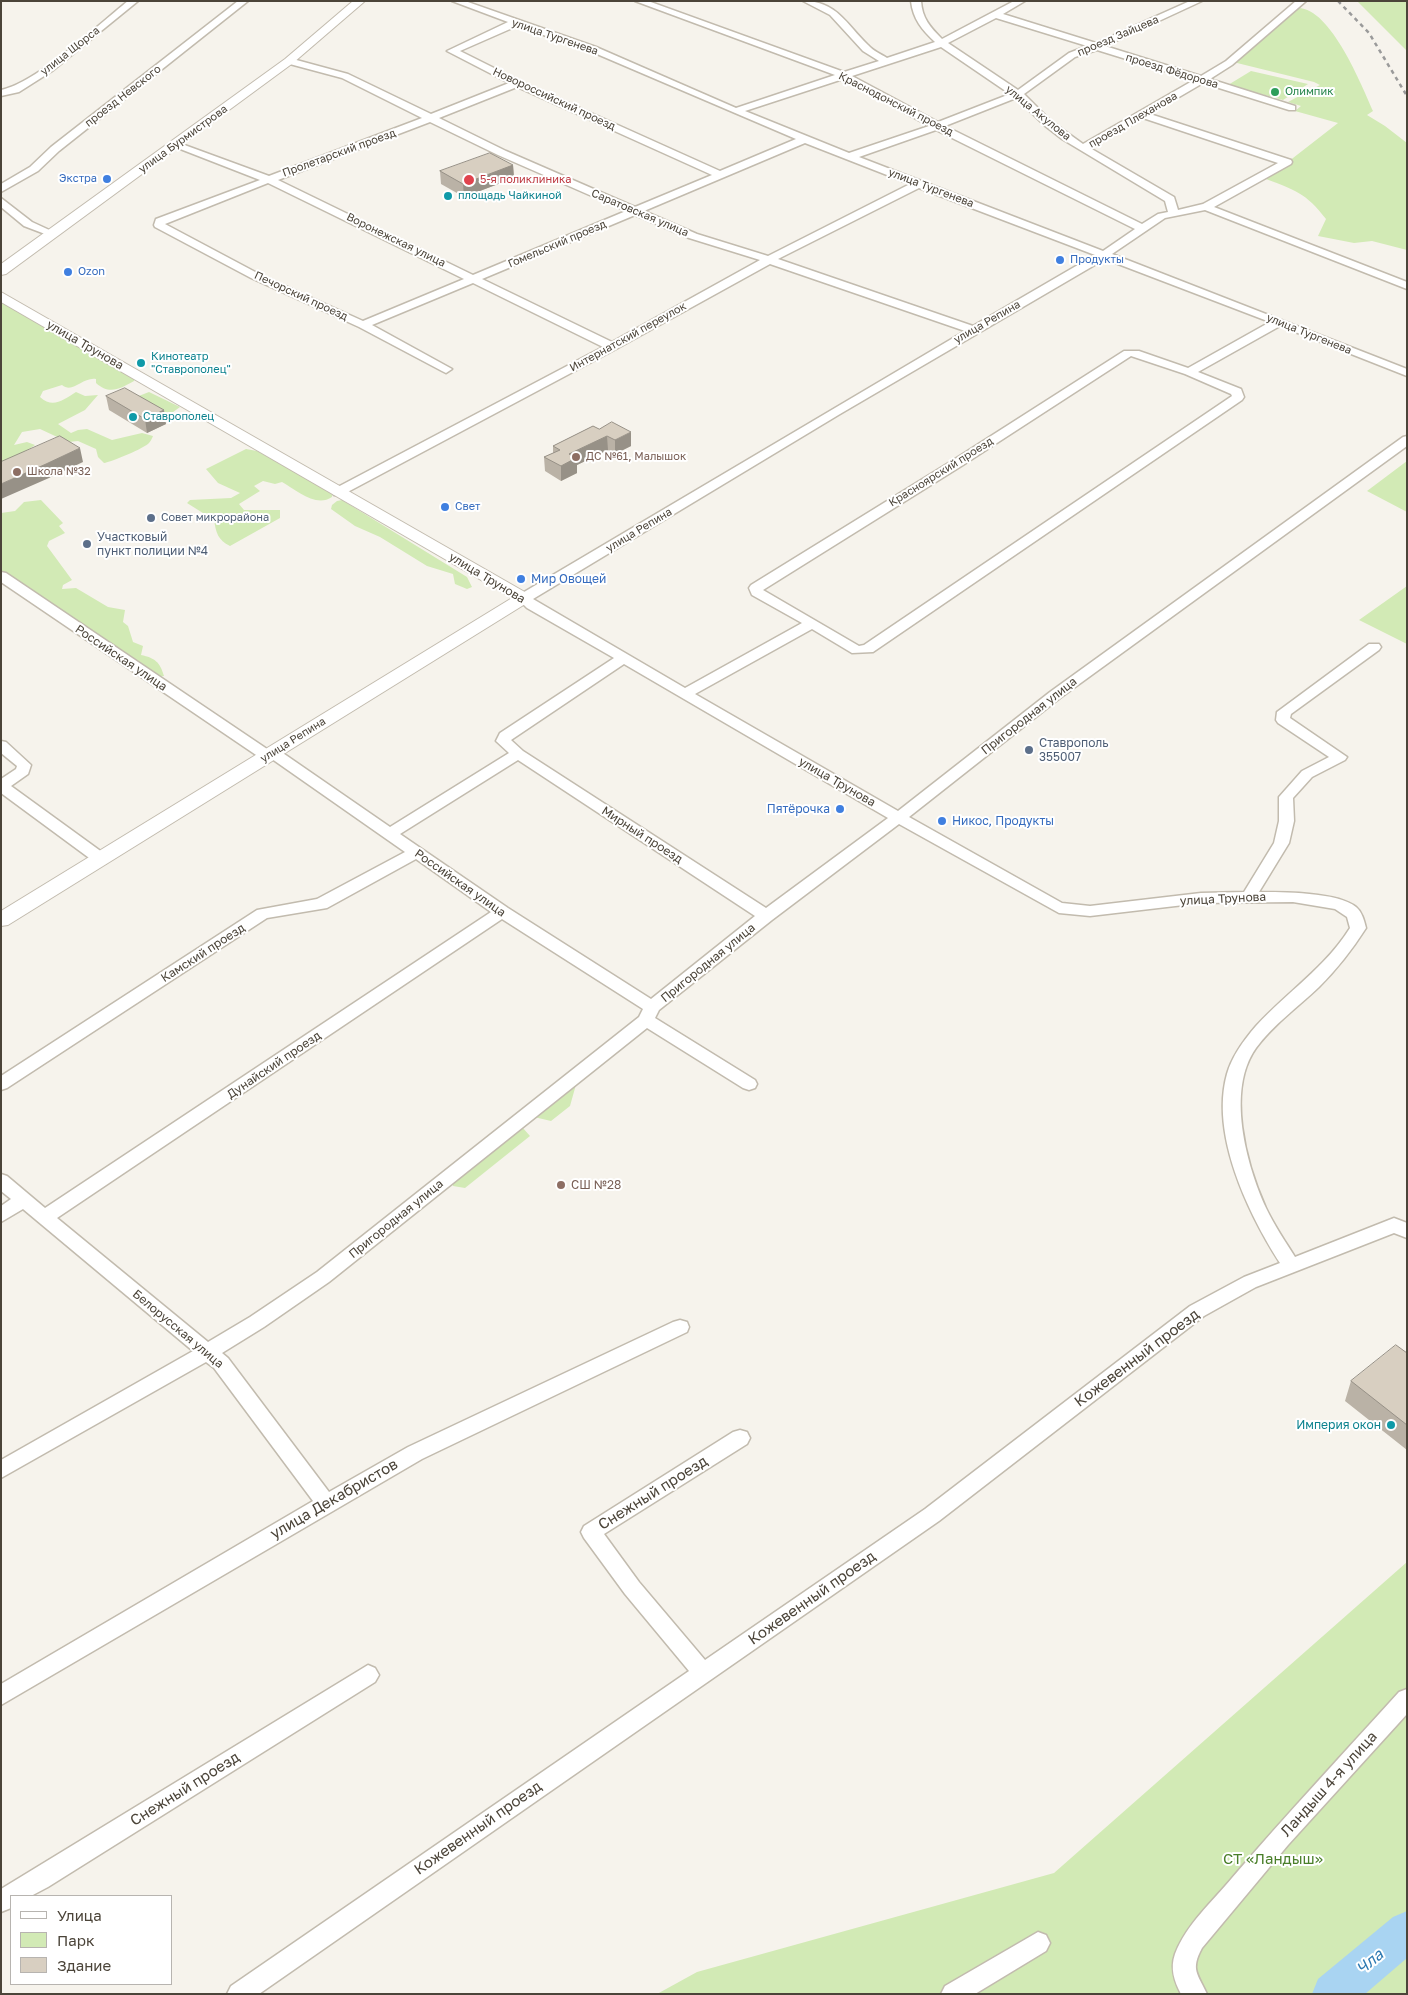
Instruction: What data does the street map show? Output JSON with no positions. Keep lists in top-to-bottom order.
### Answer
{
  "streets": {
    "street": [
      "проезд Зайцева",
      "улица Тургенева",
      "улица Щорса",
      "проезд Фёдорова",
      "проезд Невского",
      "Новороссийский проезд",
      "Краснодонский проезд",
      "улица Акулова",
      "проезд Плеханова",
      "улица Бурмистрова",
      "Пролетарский проезд",
      "Саратовская улица",
      "Воронежская улица",
      "Гомельский проезд",
      "Печорский проезд",
      "улица Репина",
      "Интернатский переулок",
      "улица Трунова",
      "Красноярский проезд",
      "Российская улица",
      "Пригородная улица",
      "Мирный проезд",
      "Камский проезд",
      "Дунайский проезд",
      "Белорусская улица",
      "Кожевенный проезд",
      "Снежный проезд",
      "улица Декабристов",
      "Ландыш 4-я улица"
    ]
  },
  "crossings": [
    ["проезд Зайцева", "улица Тургенева"],
    ["проезд Зайцева", "проезд Фёдорова"],
    ["проезд Зайцева", "Краснодонский проезд"],
    ["проезд Зайцева", "улица Акулова"],
    ["улица Тургенева", "Новороссийский проезд"],
    ["улица Тургенева", "Гомельский проезд"],
    ["улица Тургенева", "улица Репина"],
    ["улица Тургенева", "Интернатский переулок"],
    ["проезд Фёдорова", "проезд Плеханова"],
    ["Новороссийский проезд", "Пролетарский проезд"],
    ["Новороссийский проезд", "Гомельский проезд"],
    ["Краснодонский проезд", "улица Репина"],
    ["улица Акулова", "проезд Плеханова"],
    ["улица Акулова", "улица Репина"],
    ["улица Бурмистрова", "Саратовская улица"],
    ["улица Бурмистрова", "Воронежская улица"],
    ["Пролетарский проезд", "Саратовская улица"],
    ["Пролетарский проезд", "Воронежская улица"],
    ["Пролетарский проезд", "Печорский проезд"],
    ["Саратовская улица", "Гомельский проезд"],
    ["Саратовская улица", "улица Репина"],
    ["Саратовская улица", "Интернатский переулок"],
    ["Воронежская улица", "Гомельский проезд"],
    ["Воронежская улица", "Интернатский переулок"],
    ["Гомельский проезд", "Печорский проезд"],
    ["улица Репина", "улица Трунова"],
    ["улица Репина", "Российская улица"],
    ["Интернатский переулок", "улица Трунова"],
    ["улица Трунова", "Пригородная улица"],
    ["улица Трунова", "Мирный проезд"],
    ["улица Трунова", "Кожевенный проезд"],
    ["Российская улица", "Пригородная улица"],
    ["Российская улица", "Камский проезд"],
    ["Российская улица", "Дунайский проезд"],
    ["Пригородная улица", "Мирный проезд"],
    ["Пригородная улица", "Белорусская улица"],
    ["Дунайский проезд", "Белорусская улица"],
    ["Белорусская улица", "улица Декабристов"],
    ["Кожевенный проезд", "Снежный проезд"]
  ],
  "water": ["Чла"],
  "parks": ["СТ «Ландыш»"],
  "places": [
    "Олимпик",
    "Экстра",
    "5-я поликлиника",
    "площадь Чайкиной",
    "Продукты",
    "Ozon",
    "Кинотеатр \"Ставрополец\"",
    "Ставрополец",
    "ДС №61, Малышок",
    "Школа №32",
    "Свет",
    "Совет микрорайона",
    "Участковый пункт полиции №4",
    "Мир Овощей",
    "Ставрополь 355007",
    "Пятёрочка",
    "Никос, Продукты",
    "СШ №28",
    "Империя окон"
  ],
  "legend": ["Улица", "Парк", "Здание"]
}
